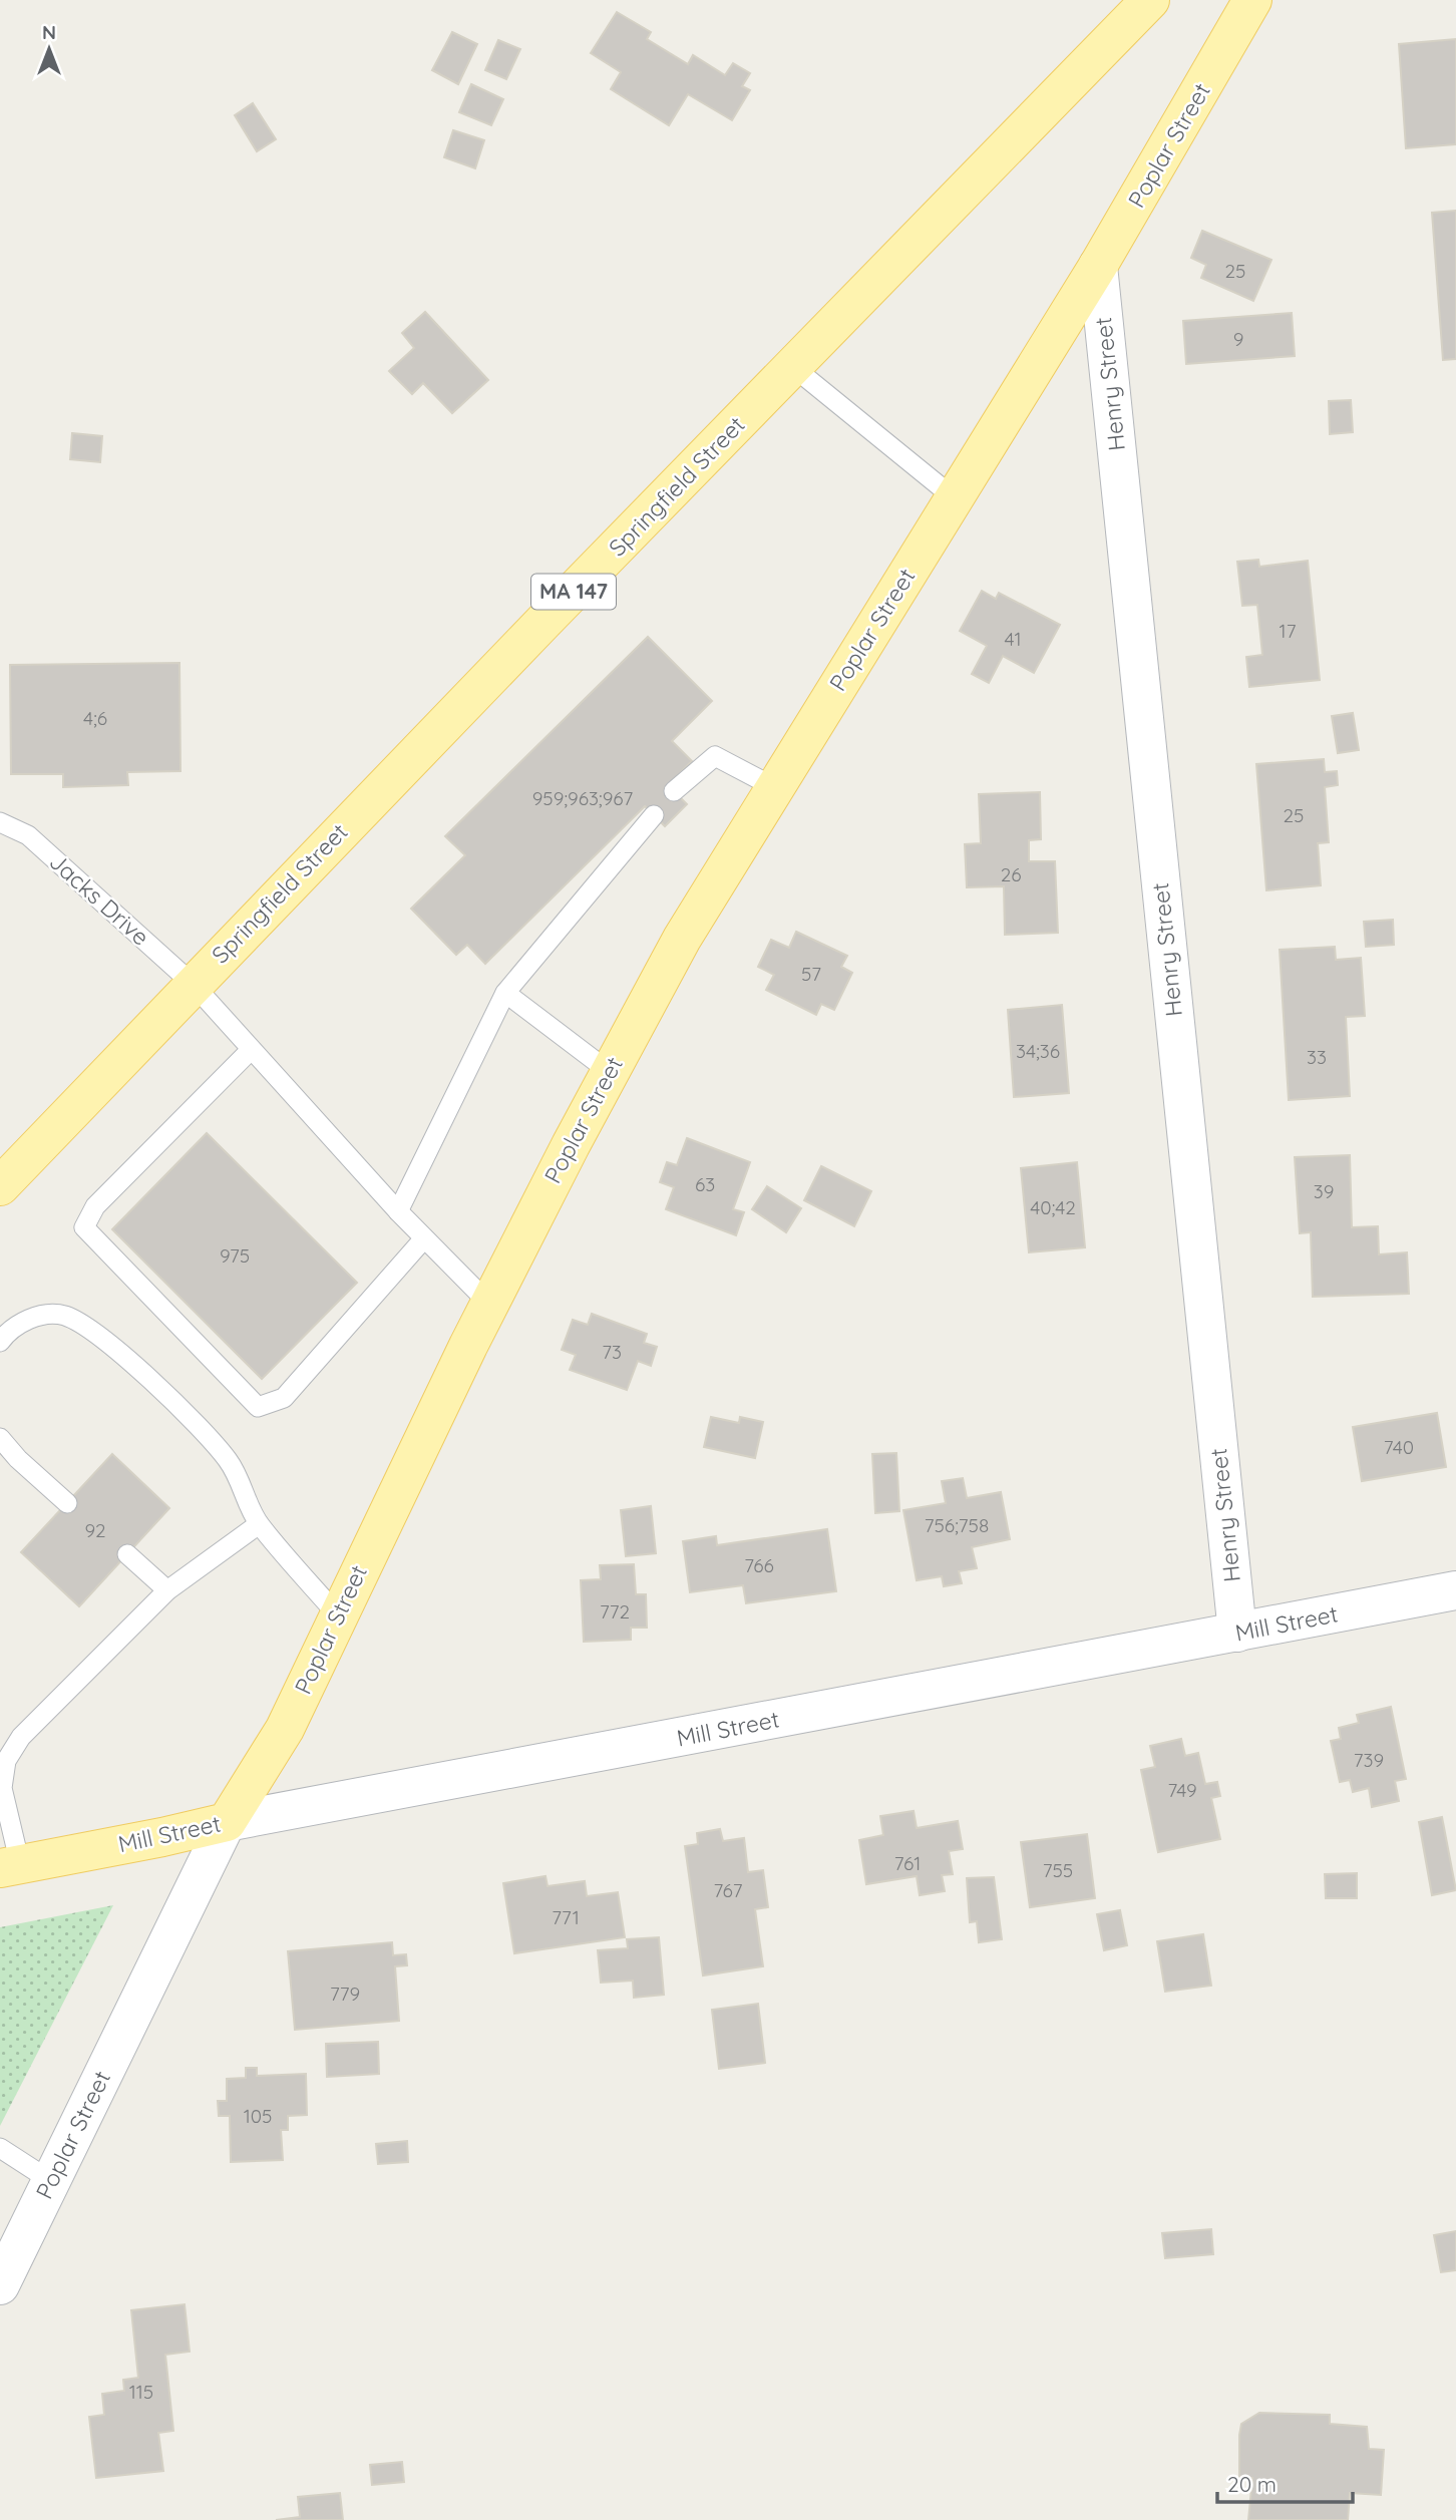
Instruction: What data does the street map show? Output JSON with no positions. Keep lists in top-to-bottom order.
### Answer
{
  "streets": {
    "main road": [
      "Poplar Street",
      "Springfield Street",
      "MA 147",
      "Mill Street"
    ],
    "street": ["Henry Street"],
    "lane": ["Jacks Drive"]
  },
  "crossings": [
    ["Poplar Street", "Henry Street"],
    ["Poplar Street", "Jacks Drive"],
    ["Poplar Street", "Mill Street"],
    ["Henry Street", "Mill Street"],
    ["Springfield Street", "Jacks Drive"]
  ],
  "house_numbers": [
    "25",
    "9",
    "17",
    "41",
    "4;6",
    "959;963;967",
    "25",
    "26",
    "57",
    "34;36",
    "33",
    "63",
    "39",
    "40;42",
    "975",
    "73",
    "740",
    "756;758",
    "92",
    "766",
    "772",
    "739",
    "749",
    "761",
    "755",
    "767",
    "771",
    "779",
    "105",
    "115"
  ],
  "scale_bar": "20 m",
  "north": "top"
}
